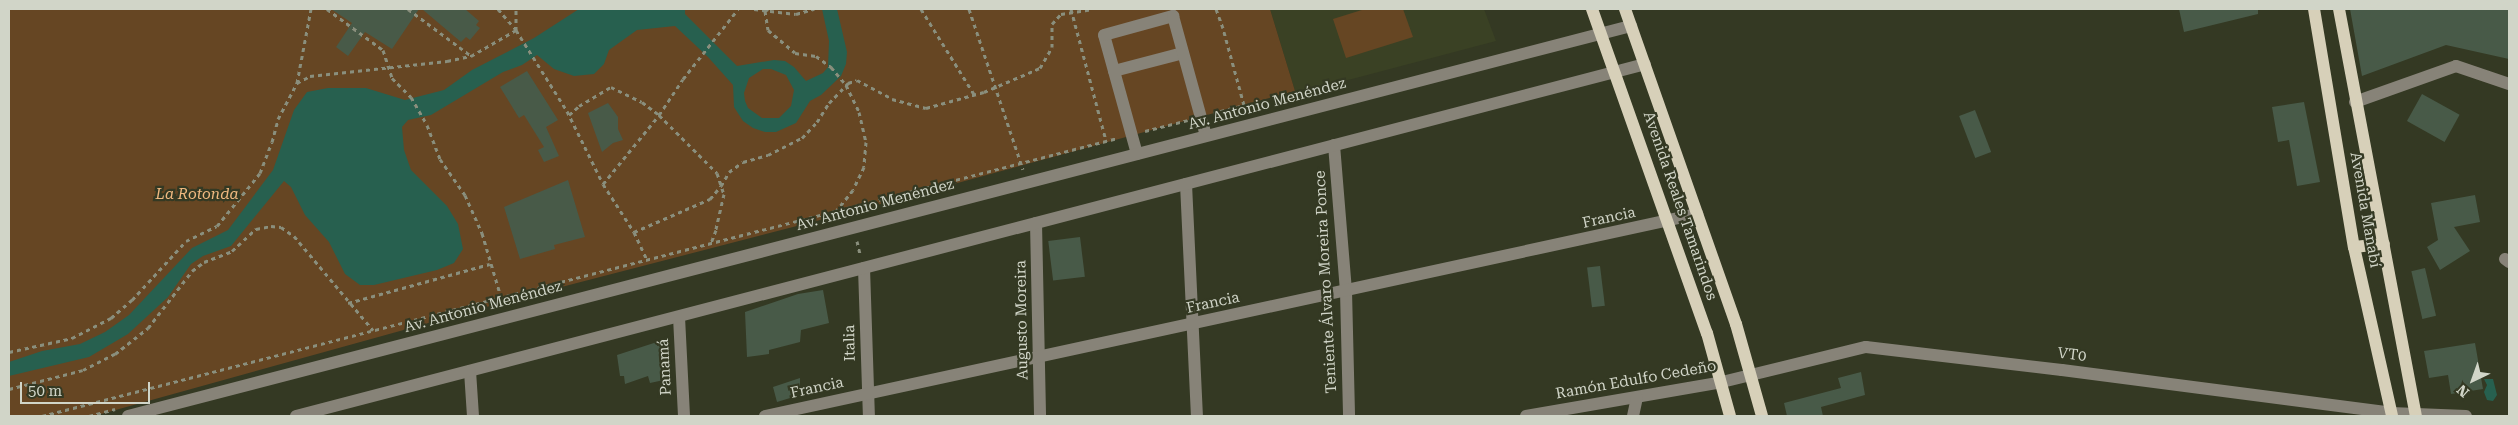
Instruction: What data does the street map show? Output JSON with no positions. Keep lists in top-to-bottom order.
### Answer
{
  "streets": {
    "main road": ["Avenida Reales Tamarindos", "Avenida Manabí"],
    "street": [
      "Av. Antonio Menéndez",
      "Francia",
      "Teniente Álvaro Moreira Ponce",
      "Augusto Moreira",
      "Italia",
      "VT0",
      "Panamá",
      "Ramón Edulfo Cedeño"
    ]
  },
  "crossings": [
    ["Av. Antonio Menéndez", "Avenida Reales Tamarindos"],
    ["Avenida Reales Tamarindos", "Francia"],
    ["Avenida Reales Tamarindos", "VT0"],
    ["Avenida Reales Tamarindos", "Ramón Edulfo Cedeño"],
    ["Avenida Manabí", "VT0"],
    ["Francia", "Teniente Álvaro Moreira Ponce"],
    ["Francia", "Augusto Moreira"],
    ["Francia", "Italia"],
    ["VT0", "Ramón Edulfo Cedeño"]
  ],
  "parks": ["La Rotonda"],
  "scale_bar": "50 m",
  "north": "bottom left"
}
